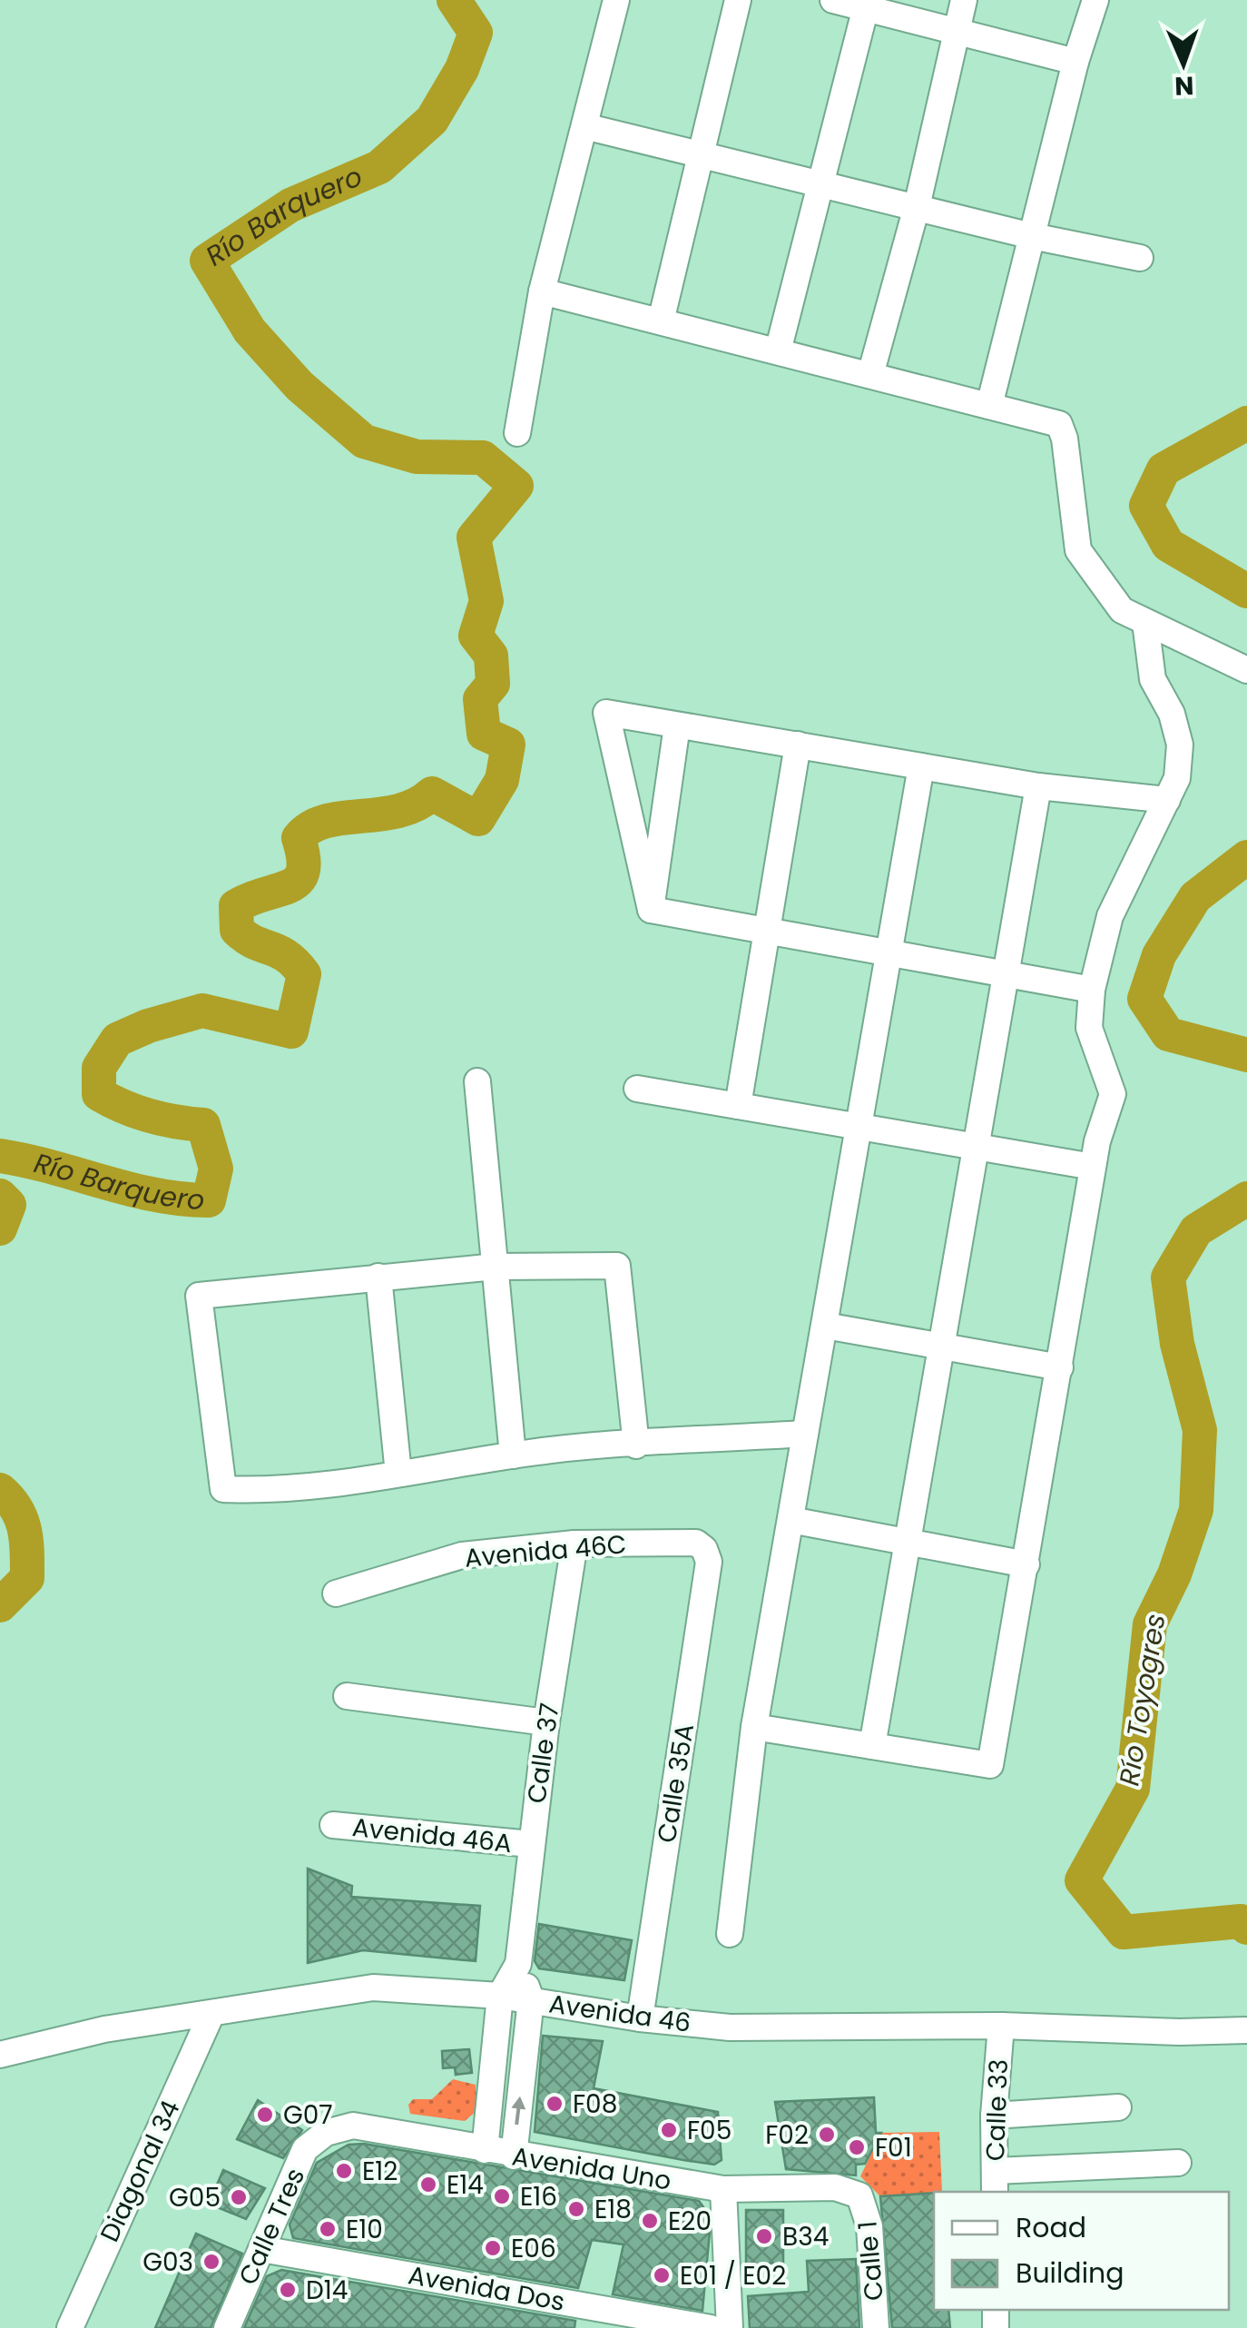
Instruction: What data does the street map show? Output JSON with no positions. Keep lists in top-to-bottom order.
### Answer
{
  "streets": {
    "street": [
      "Avenida 46C",
      "Calle 37",
      "Calle 35A",
      "Avenida 46A",
      "Avenida 46",
      "Calle 33",
      "Avenida Uno",
      "Diagonal 34",
      "Calle Tres",
      "Calle 1",
      "Avenida Dos"
    ]
  },
  "crossings": [
    ["Avenida 46C", "Calle 37"],
    ["Avenida 46C", "Calle 35A"],
    ["Calle 37", "Avenida 46A"],
    ["Calle 37", "Avenida 46"],
    ["Calle 37", "Avenida Uno"],
    ["Calle 35A", "Avenida 46"],
    ["Avenida 46", "Calle 33"],
    ["Avenida 46", "Diagonal 34"],
    ["Avenida Uno", "Calle Tres"],
    ["Avenida Uno", "Calle 1"],
    ["Calle Tres", "Avenida Dos"]
  ],
  "water": ["Río Barquero", "Río Toyogres"],
  "places": [
    "F08",
    "G07",
    "F05",
    "F02",
    "F01",
    "E12",
    "E14",
    "E16",
    "G05",
    "E18",
    "E20",
    "E10",
    "B34",
    "E06",
    "G03",
    "E01 / E02",
    "D14"
  ],
  "legend": ["Road", "Building"],
  "north": "bottom"
}
